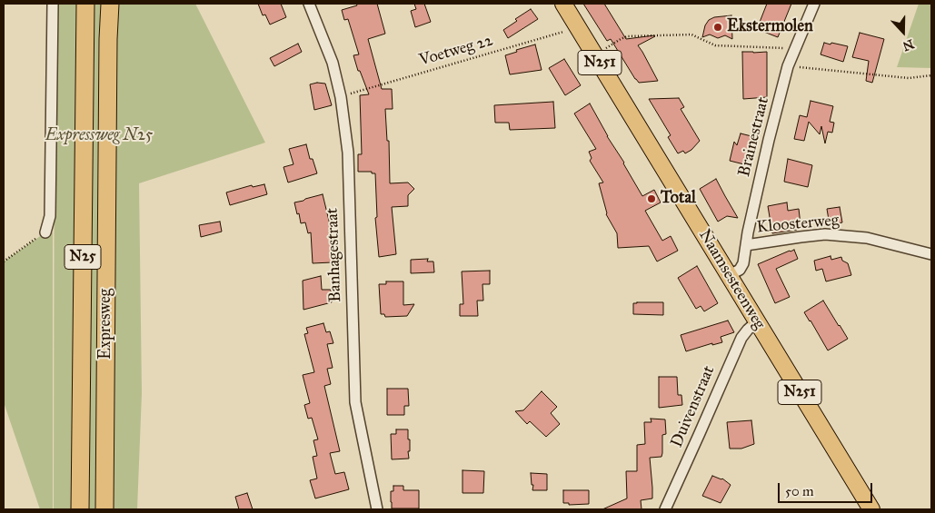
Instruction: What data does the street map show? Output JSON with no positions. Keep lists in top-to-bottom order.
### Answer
{
  "streets": {
    "highway": ["N25", "Expresweg"],
    "main road": ["N251", "Naamsesteenweg"],
    "street": [
      "Brainestraat",
      "Kloosterweg",
      "Banhagestraat",
      "Duivenstraat"
    ],
    "path": ["Voetweg 22"]
  },
  "crossings": [
    ["Voetweg 22", "Banhagestraat"],
    ["Voetweg 22", "Naamsesteenweg"],
    ["Brainestraat", "Kloosterweg"],
    ["Brainestraat", "Naamsesteenweg"],
    ["Naamsesteenweg", "Duivenstraat"]
  ],
  "parks": ["Expressweg N25"],
  "places": ["Ekstermolen", "Total"],
  "scale_bar": "50 m",
  "north": "bottom"
}
